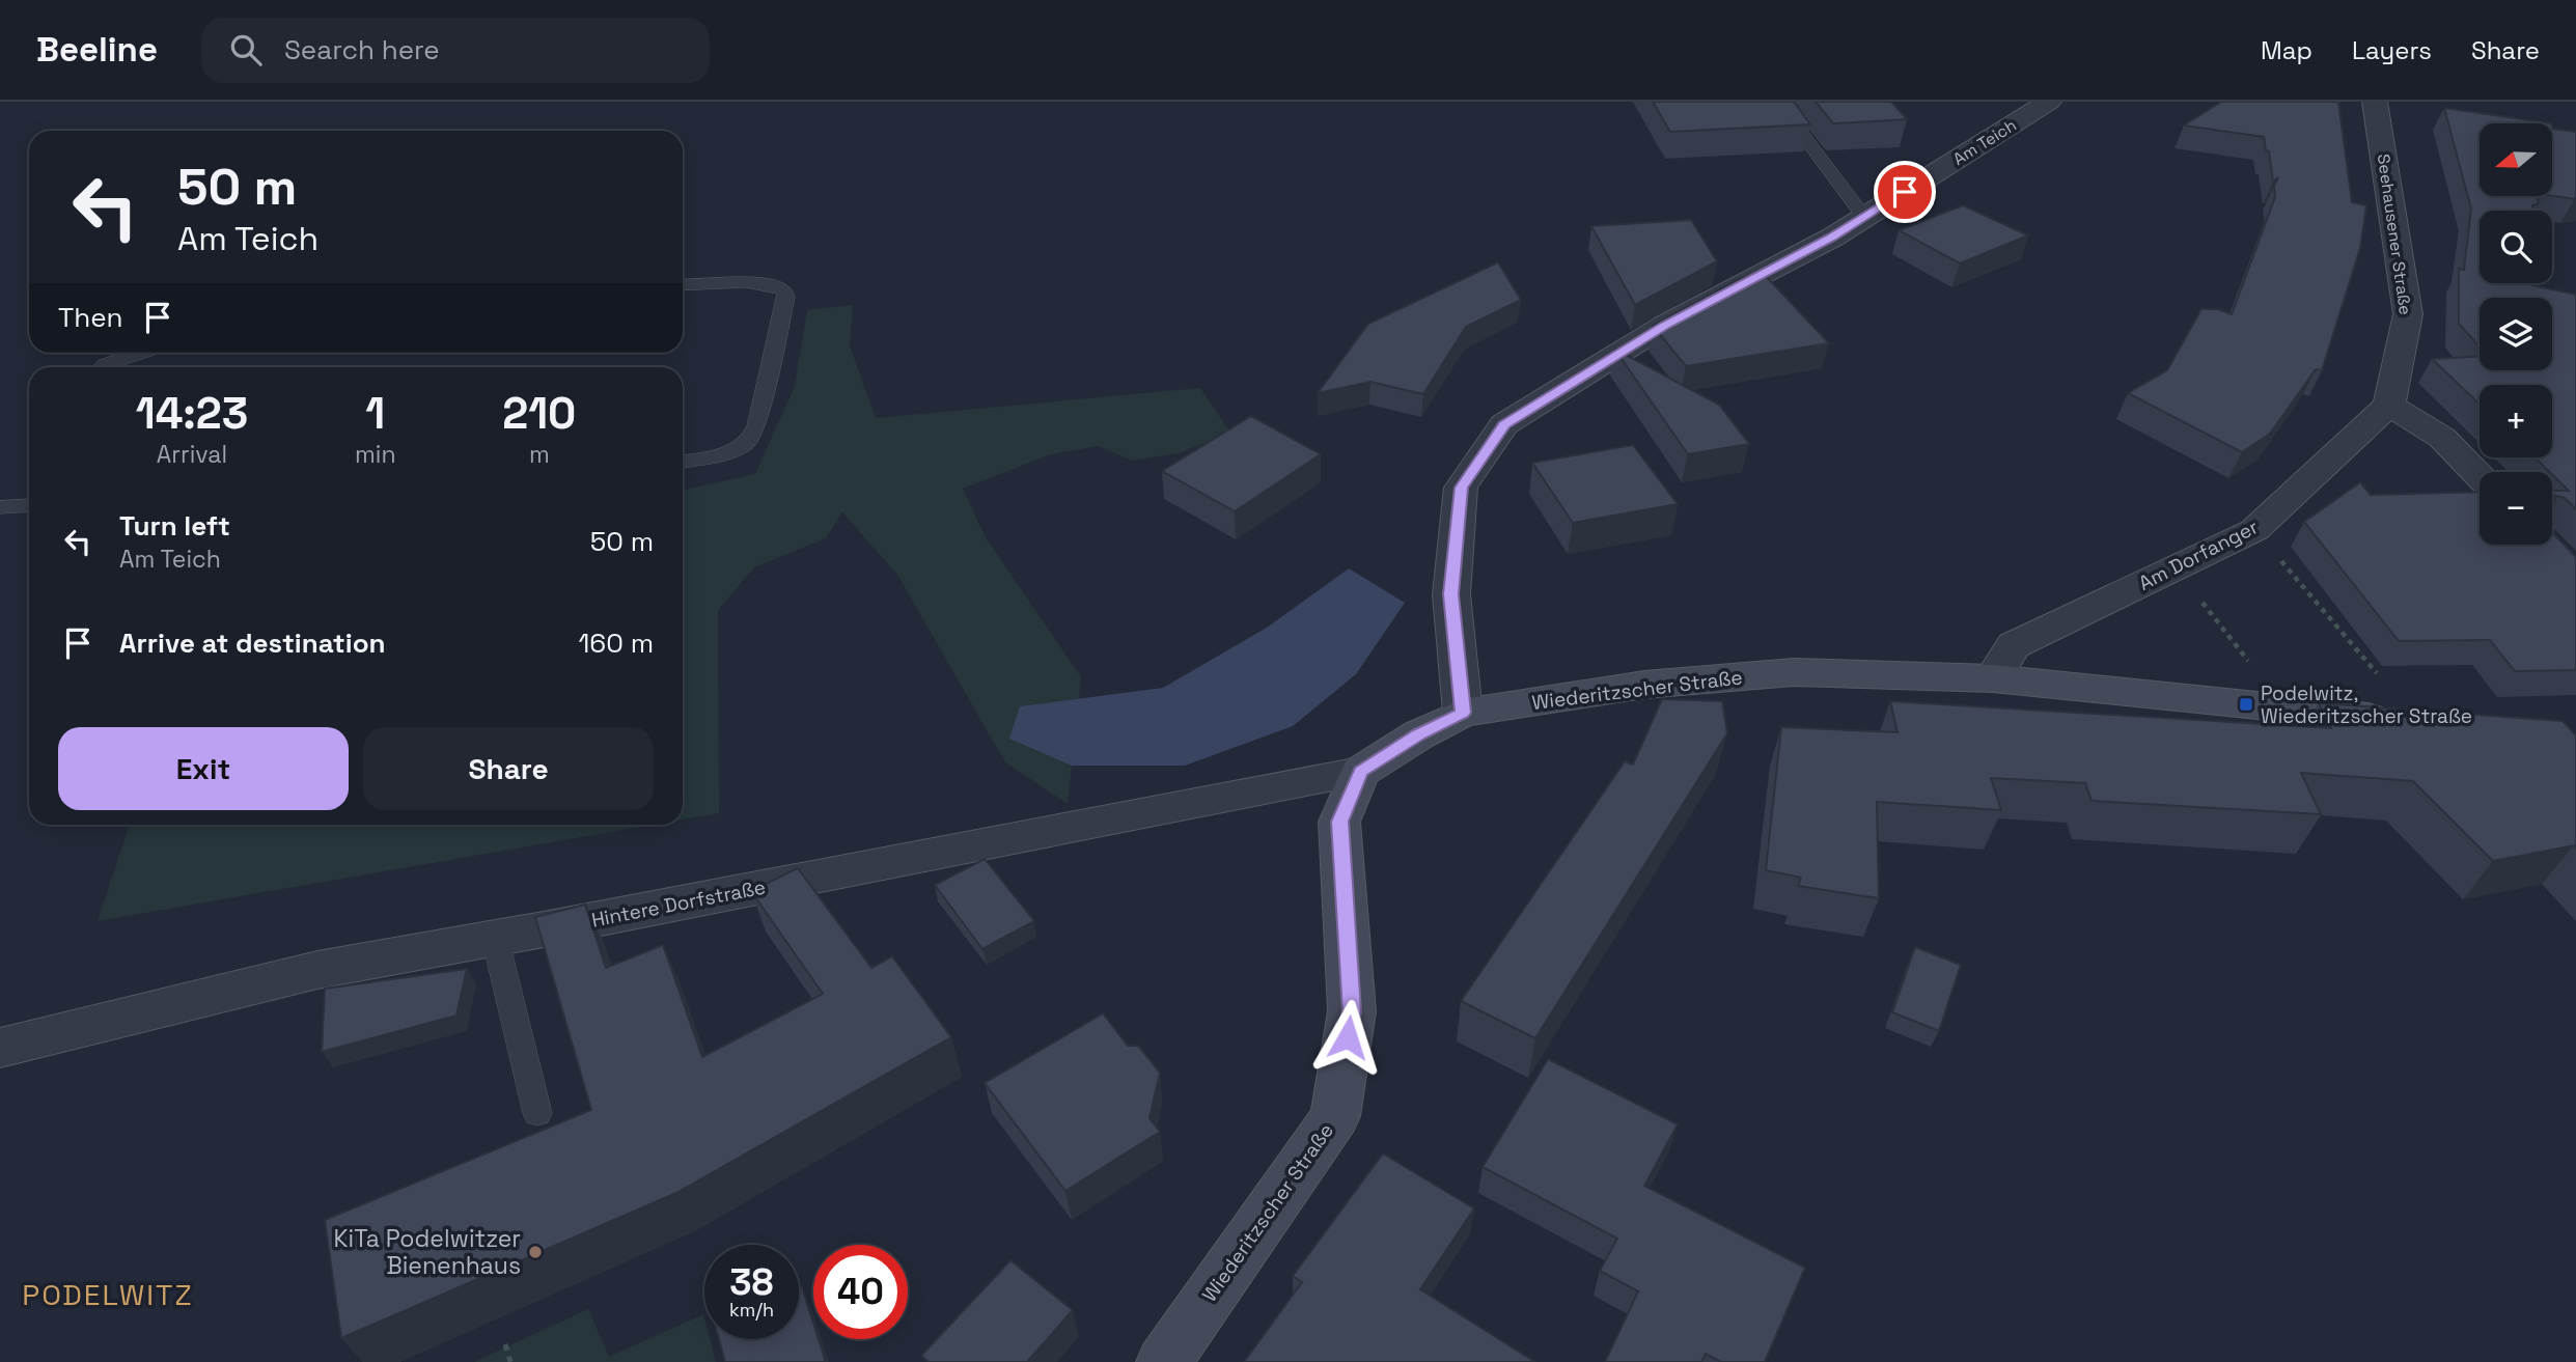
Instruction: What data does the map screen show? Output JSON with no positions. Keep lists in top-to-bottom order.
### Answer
{
  "streets": {
    "street": [
      "Am Teich",
      "Seehausener Straße",
      "Am Dorfanger",
      "Wiederitzscher Straße",
      "Hintere Dorfstraße"
    ]
  },
  "crossings": [
    ["Am Teich", "Wiederitzscher Straße"],
    ["Seehausener Straße", "Am Dorfanger"],
    ["Am Dorfanger", "Wiederitzscher Straße"],
    ["Wiederitzscher Straße", "Hintere Dorfstraße"]
  ],
  "districts": ["PODELWITZ"],
  "places": {
    "transit": ["Podelwitz, Wiederitzscher Straße"],
    "other": ["KiTa Podelwitzer Bienenhaus"]
  },
  "north": "left",
  "page": {
    "header": "Beeline",
    "search": "Search here",
    "nav": ["Map", "Layers", "Share"],
    "map_buttons": ["+", "−"],
    "turn": ["50 m", "Am Teich"],
    "then": "Then",
    "eta": [
      "14:23",
      "Arrival",
      "1",
      "min",
      "210",
      "m"
    ],
    "list": [
      {
        "name": "Turn left",
        "note": "Am Teich",
        "value": "50 m"
      },
      {
        "name": "Arrive at destination",
        "value": "160 m"
      }
    ],
    "buttons": ["Exit", "Share"],
    "speed": "38 km/h",
    "limit": "40"
  }
}
